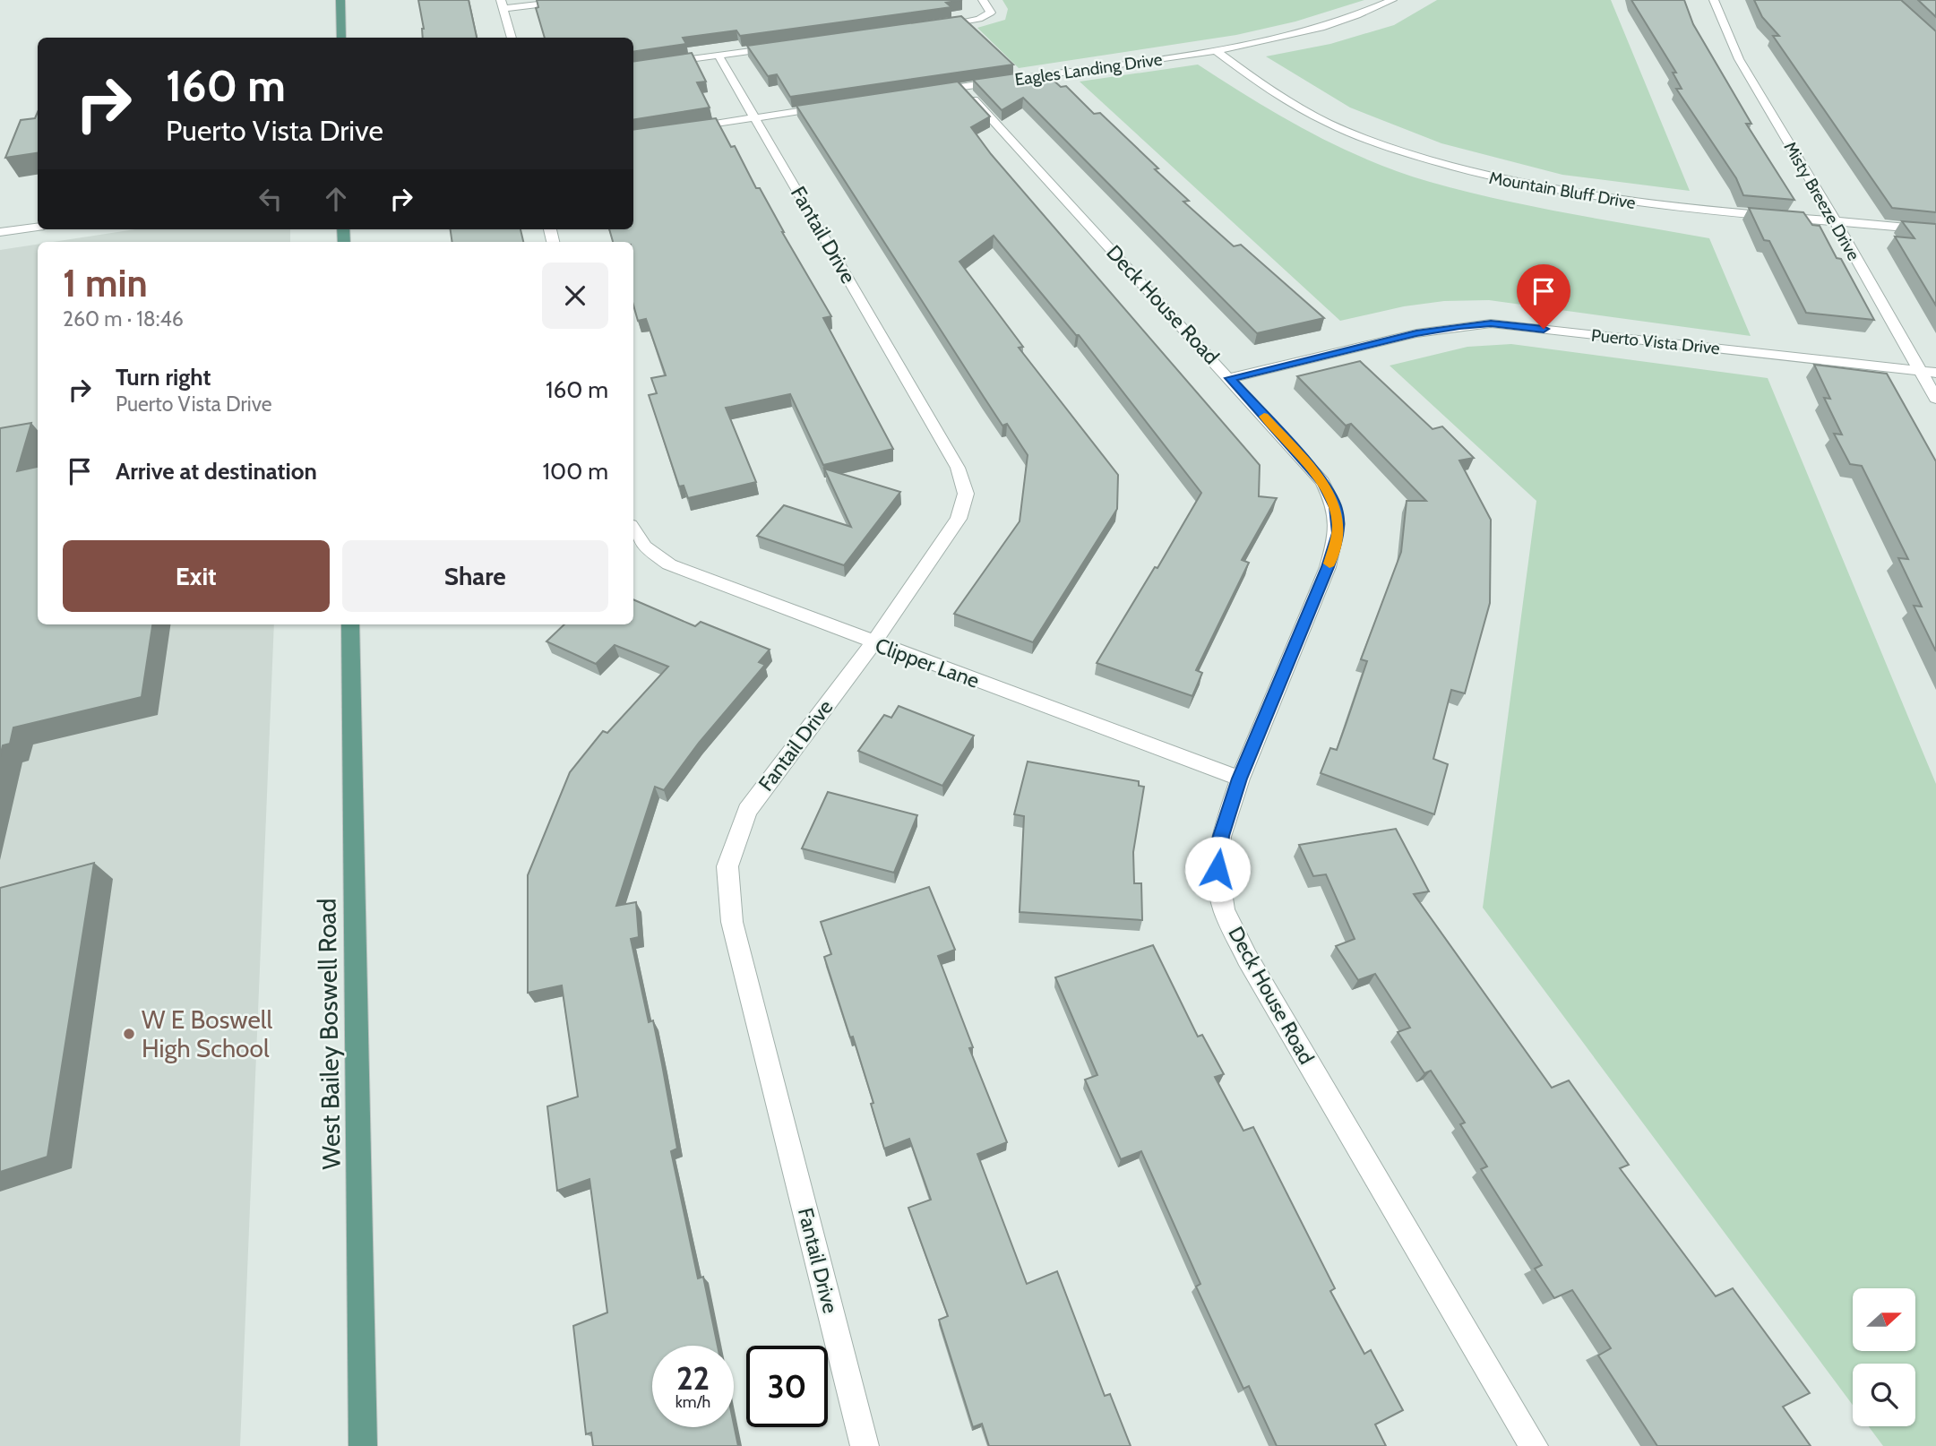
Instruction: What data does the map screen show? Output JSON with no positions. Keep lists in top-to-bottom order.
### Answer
{
  "streets": {
    "main road": ["West Bailey Boswell Road"],
    "street": [
      "Eagles Landing Drive",
      "Mountain Bluff Drive",
      "Misty Breeze Drive",
      "Fantail Drive",
      "Deck House Road",
      "Puerto Vista Drive",
      "Clipper Lane"
    ]
  },
  "crossings": [
    ["Eagles Landing Drive", "Mountain Bluff Drive"],
    ["Eagles Landing Drive", "Deck House Road"],
    ["Mountain Bluff Drive", "Misty Breeze Drive"],
    ["Misty Breeze Drive", "Puerto Vista Drive"],
    ["Fantail Drive", "Clipper Lane"],
    ["Deck House Road", "Puerto Vista Drive"],
    ["Deck House Road", "Clipper Lane"]
  ],
  "places": ["W E Boswell High School"],
  "north": "right",
  "page": {
    "turn": ["160 m", "Puerto Vista Drive"],
    "heading": ["1 min", "260 m · 18:46"],
    "list": [
      {
        "name": "Turn right",
        "note": "Puerto Vista Drive",
        "value": "160 m"
      },
      {
        "name": "Arrive at destination",
        "value": "100 m"
      }
    ],
    "buttons": ["Exit", "Share"],
    "speed": "22 km/h",
    "limit": "30"
  }
}
